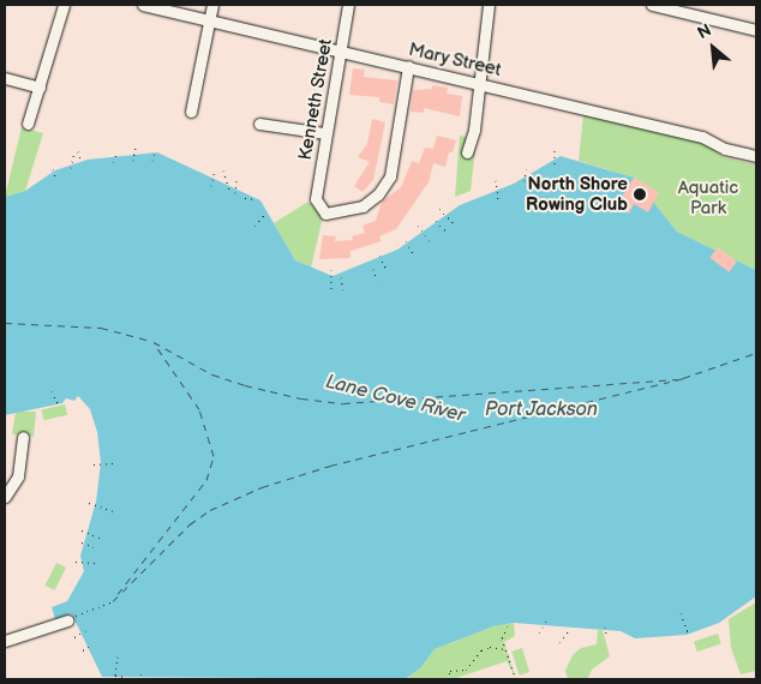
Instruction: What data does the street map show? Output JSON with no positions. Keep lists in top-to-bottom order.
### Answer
{
  "streets": {
    "street": ["Mary Street", "Kenneth Street"]
  },
  "crossings": [
    ["Mary Street", "Kenneth Street"]
  ],
  "water": ["Lane Cove River", "Port Jackson"],
  "parks": ["Aquatic Park"],
  "places": ["North Shore Rowing Club"],
  "north": "top left"
}
